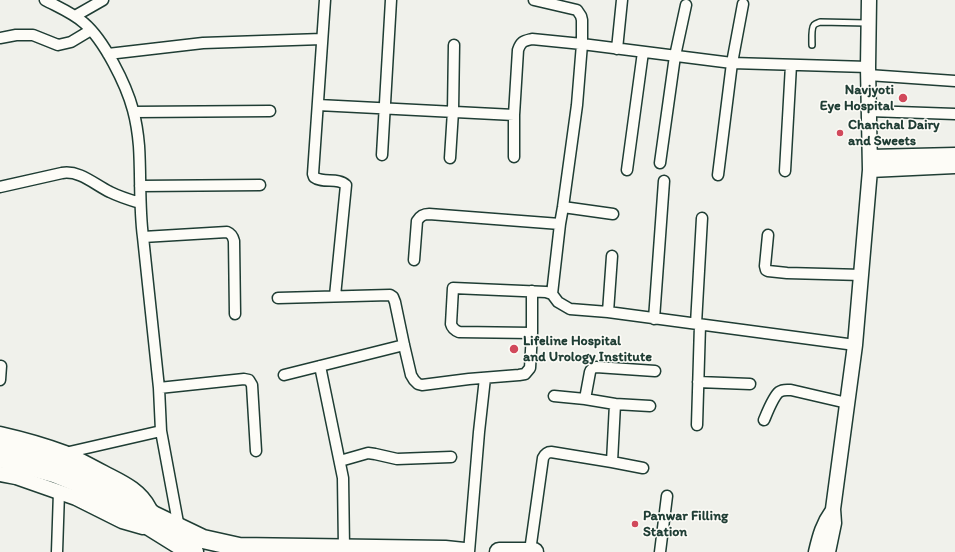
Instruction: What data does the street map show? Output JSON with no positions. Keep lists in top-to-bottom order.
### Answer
{
  "places": [
    "Navjyoti Eye Hospital",
    "Chanchal Dairy and Sweets",
    "Lifeline Hospital and Urology Institute",
    "Panwar Filling Station"
  ]
}
